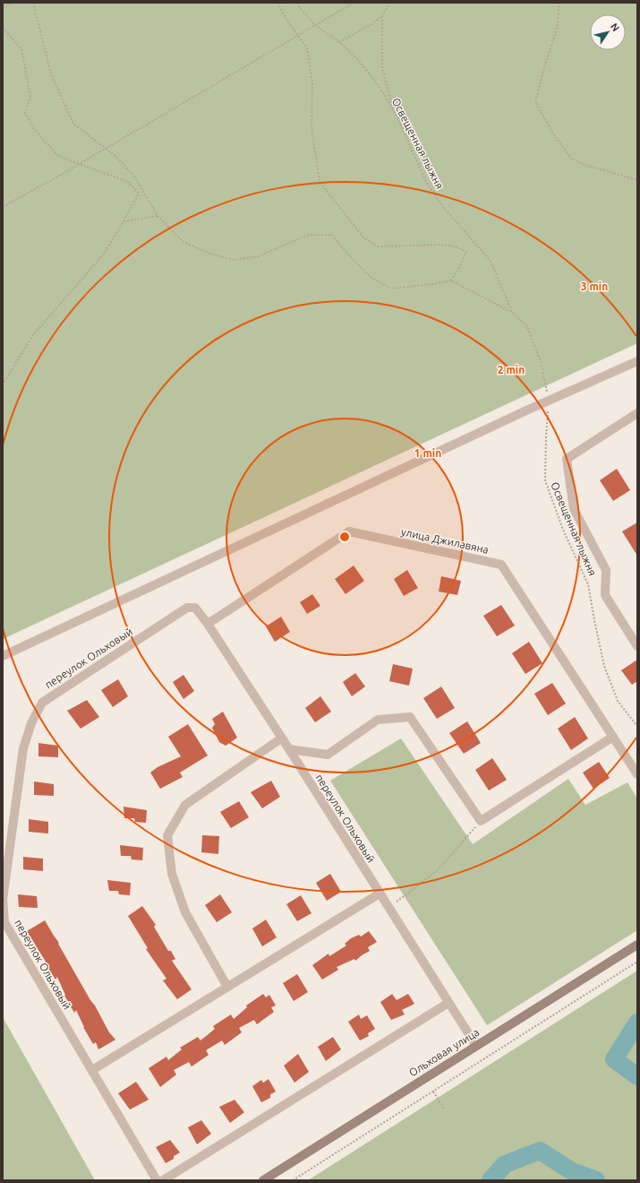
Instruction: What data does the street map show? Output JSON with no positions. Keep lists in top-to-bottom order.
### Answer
{
  "streets": {
    "main road": ["Ольховая улица"],
    "street": ["улица Джилавяна", "переулок Ольховый"],
    "path": ["Освещенная лыжня"]
  },
  "crossings": [
    ["улица Джилавяна", "переулок Ольховый"],
    ["переулок Ольховый", "Ольховая улица"]
  ],
  "north": "top right",
  "rings": ["3 min", "2 min", "1 min"]
}
